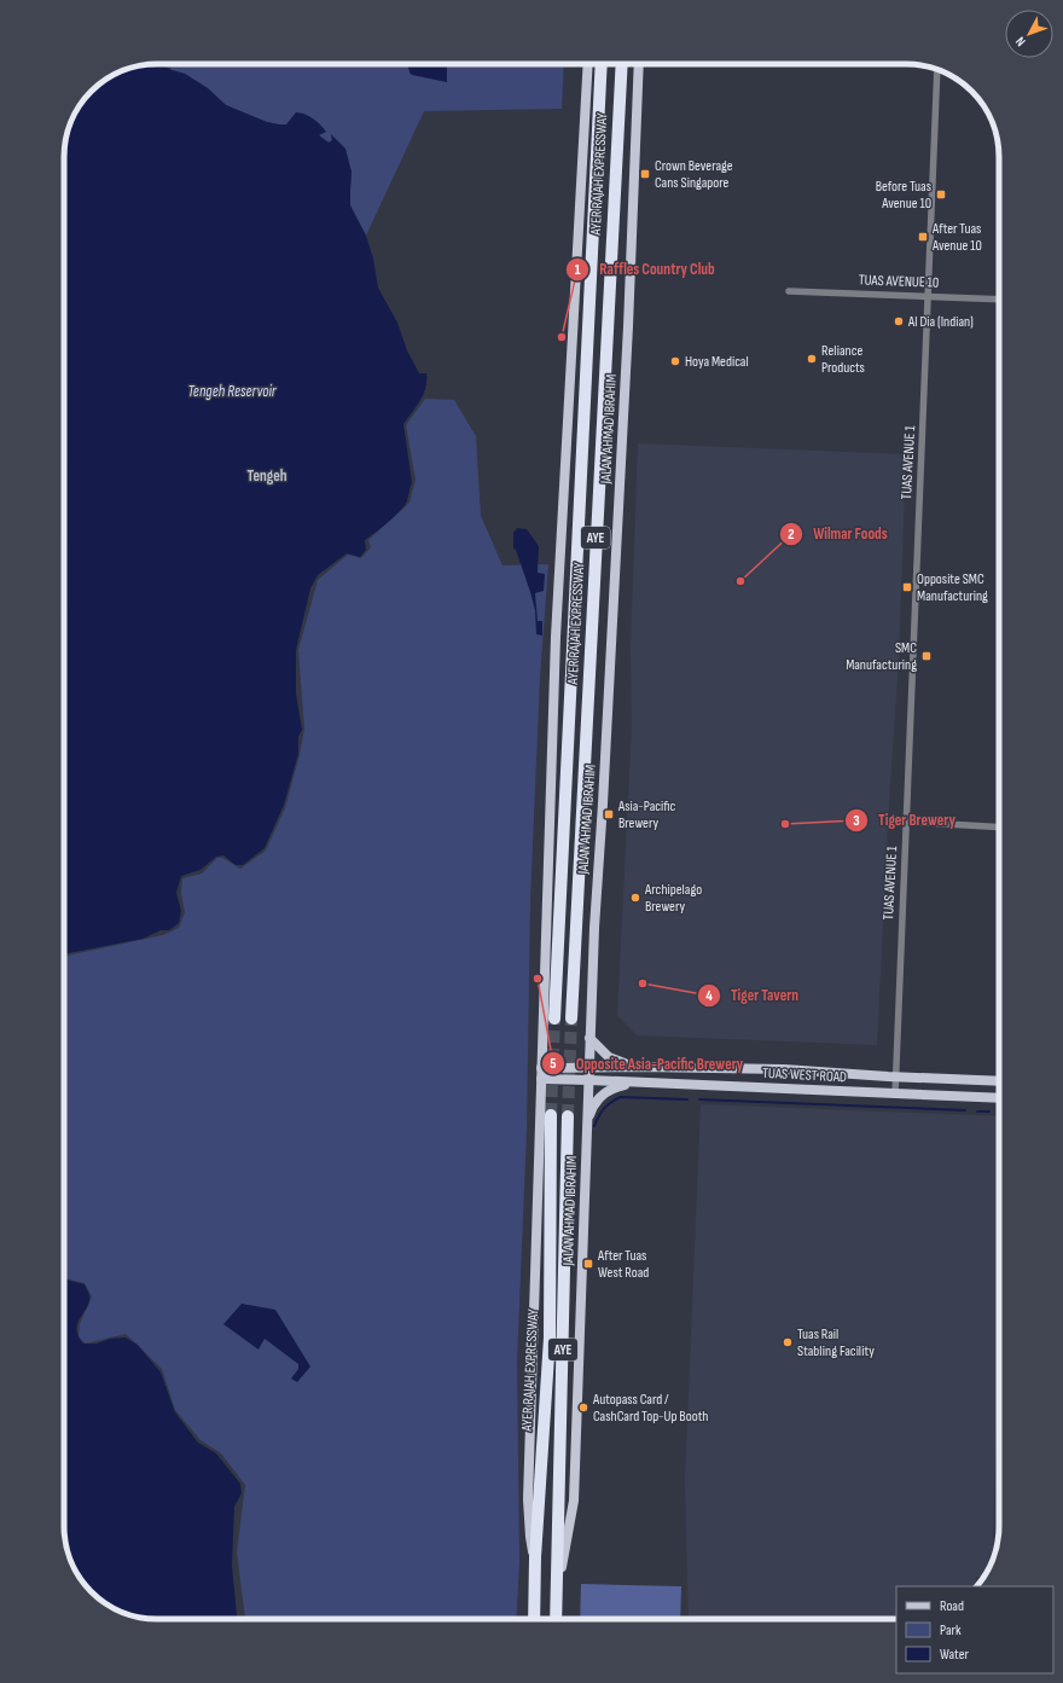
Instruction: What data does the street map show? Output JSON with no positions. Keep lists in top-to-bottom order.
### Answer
{
  "streets": {
    "highway": ["AYER RAJAH EXPRESSWAY", "AYE"],
    "main road": ["JALAN AHMAD IBRAHIM", "TUAS WEST ROAD"],
    "street": ["TUAS AVENUE 10", "TUAS AVENUE 1"]
  },
  "crossings": [
    ["AYER RAJAH EXPRESSWAY", "JALAN AHMAD IBRAHIM"],
    ["TUAS AVENUE 10", "TUAS AVENUE 1"],
    ["JALAN AHMAD IBRAHIM", "TUAS WEST ROAD"],
    ["TUAS AVENUE 1", "TUAS WEST ROAD"]
  ],
  "districts": ["Tengeh"],
  "water": ["Tengeh Reservoir"],
  "places": {
    "transit": [
      "Crown Beverage Cans Singapore",
      "Before Tuas Avenue 10",
      "After Tuas Avenue 10",
      "Opposite SMC Manufacturing",
      "SMC Manufacturing",
      "Asia-Pacific Brewery",
      "After Tuas West Road"
    ],
    "other": [
      "Al Dia (Indian)",
      "Raffles Country Club",
      "Reliance Products",
      "Hoya Medical",
      "Wilmar Foods",
      "Tiger Brewery",
      "Archipelago Brewery",
      "Opposite Asia-Pacific Brewery",
      "Tiger Tavern",
      "Tuas Rail Stabling Facility",
      "Autopass Card / CashCard Top-Up Booth"
    ]
  },
  "legend": ["Road", "Park", "Water"],
  "north": "bottom left"
}
